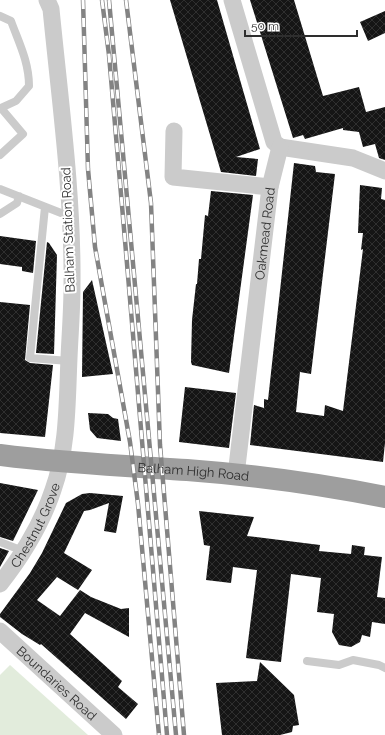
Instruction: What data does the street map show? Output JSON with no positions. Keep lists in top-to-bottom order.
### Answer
{
  "streets": {
    "highway": ["Balham High Road"],
    "street": [
      "Balham Station Road",
      "Oakmead Road",
      "Chestnut Grove",
      "Boundaries Road"
    ]
  },
  "crossings": [
    ["Balham Station Road", "Balham High Road"],
    ["Balham Station Road", "Chestnut Grove"],
    ["Oakmead Road", "Balham High Road"],
    ["Balham High Road", "Chestnut Grove"]
  ],
  "scale_bar": "50 m"
}
